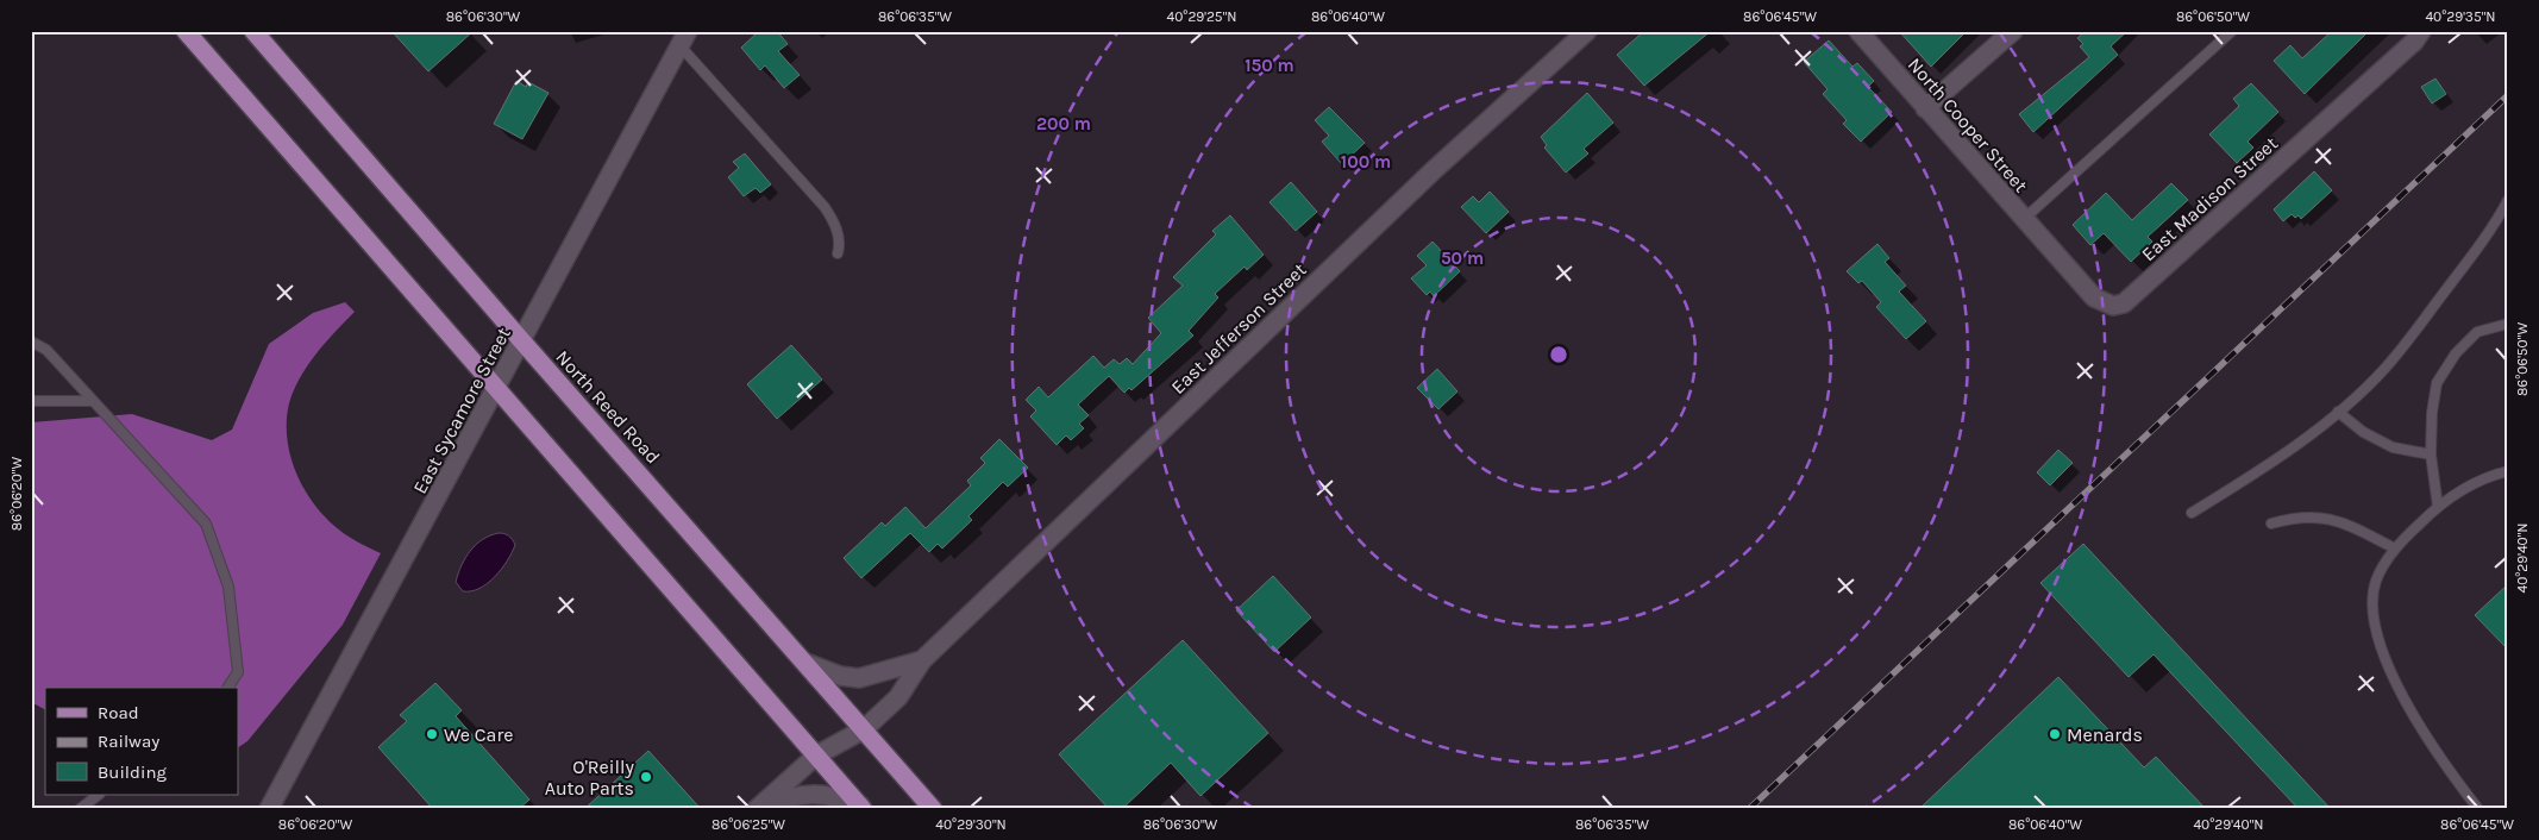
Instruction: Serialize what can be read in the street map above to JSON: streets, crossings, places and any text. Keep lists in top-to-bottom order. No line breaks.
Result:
{"streets":{"main road":["North Reed Road"],"street":["North Cooper Street","East Madison Street","East Jefferson Street","East Sycamore Street"]},"crossings":[["North Cooper Street","East Madison Street"],["East Jefferson Street","North Reed Road"],["North Reed Road","East Sycamore Street"]],"places":["We Care","Menards","O'Reilly Auto Parts"],"legend":["Road","Railway","Building"],"coordinates":["86°06'30\"W","86°06'35\"W","40°29'25\"N","86°06'40\"W","86°06'45\"W","86°06'50\"W","40°29'35\"N","86°06'20\"W","40°29'40\"N","86°06'25\"W","40°29'30\"N"],"rings":["150 m","200 m","100 m","50 m"]}
